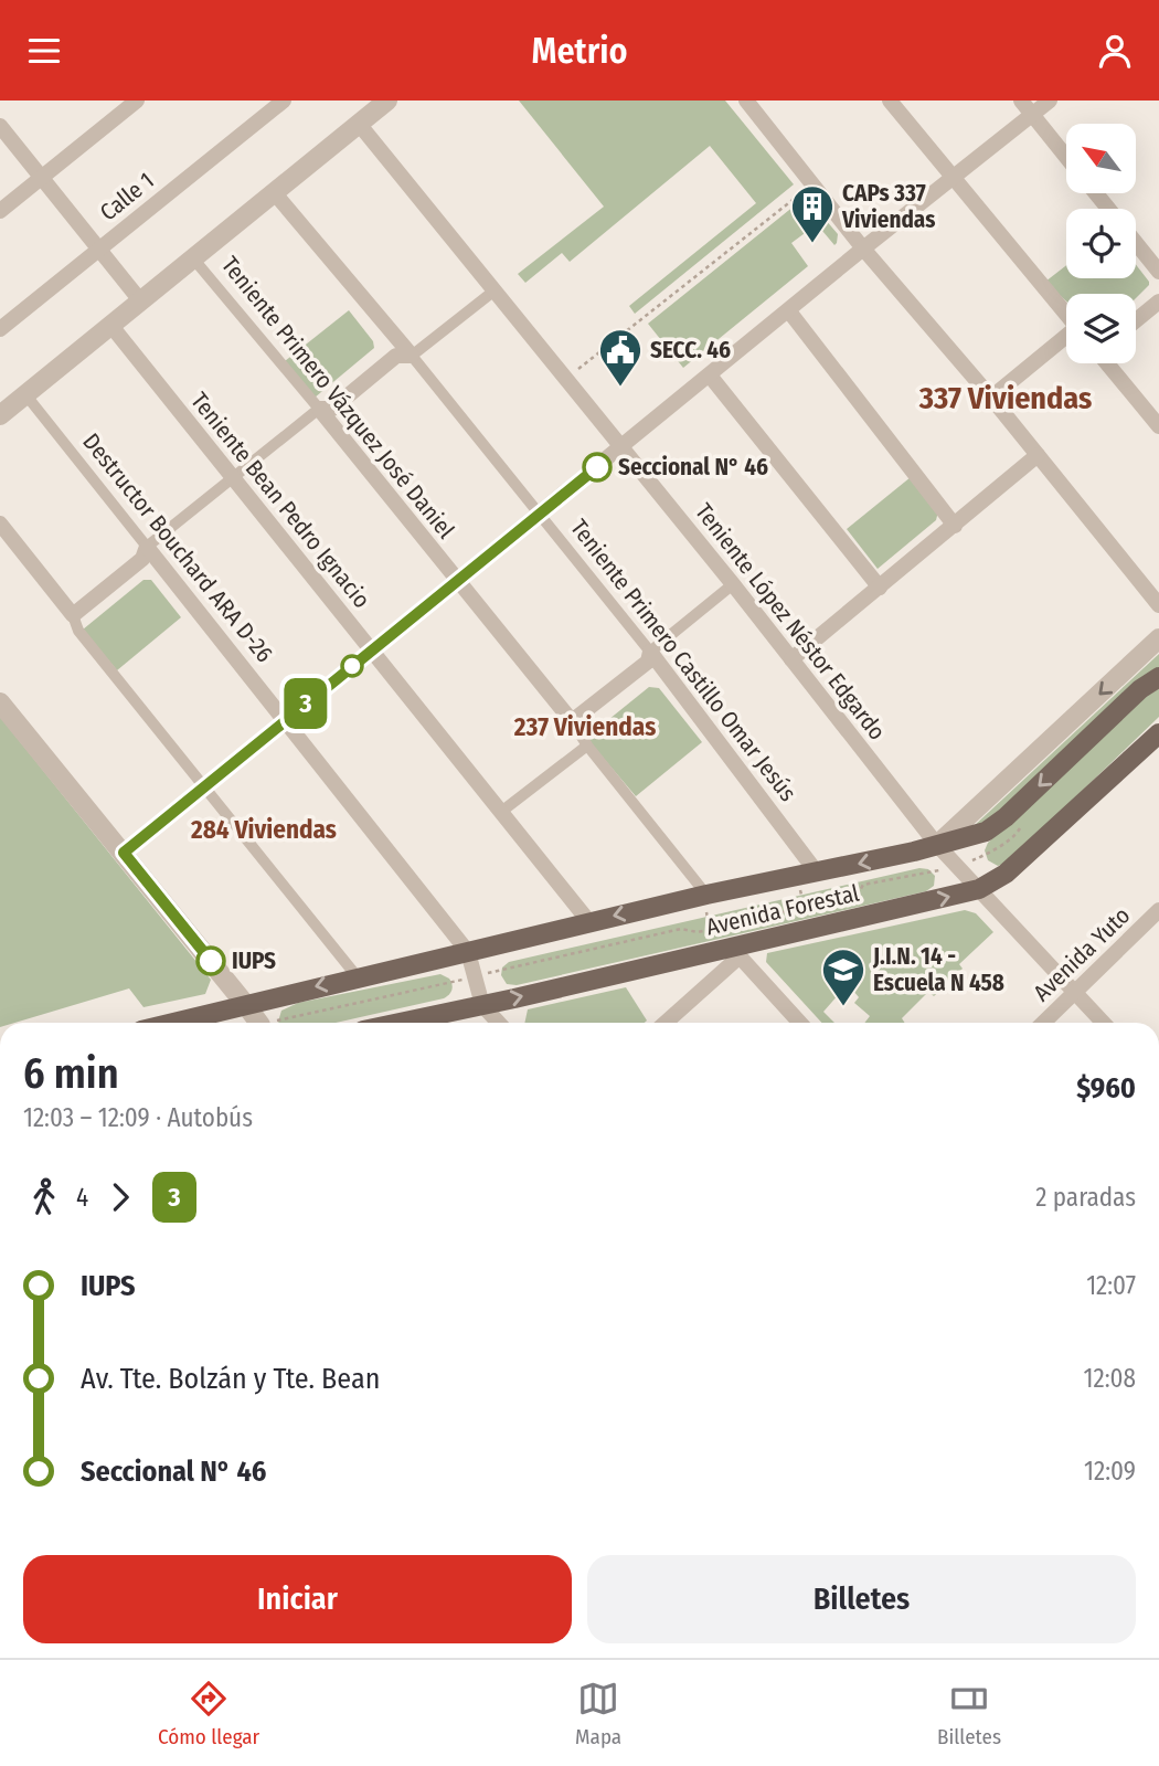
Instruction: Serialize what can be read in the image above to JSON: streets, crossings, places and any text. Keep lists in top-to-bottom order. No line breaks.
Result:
{"streets":{"main road":["Avenida Forestal"],"street":["Calle 1","Teniente Primero Vázquez José Daniel","Teniente Bean Pedro Ignacio","Destructor Bouchard ARA D-26","Teniente López Néstor Edgardo","Teniente Primero Castillo Omar Jesús","Avenida Yuto"]},"crossings":[["Teniente Primero Vázquez José Daniel","Avenida Forestal"],["Teniente Bean Pedro Ignacio","Avenida Forestal"],["Destructor Bouchard ARA D-26","Avenida Forestal"],["Teniente López Néstor Edgardo","Avenida Forestal"],["Teniente López Néstor Edgardo","Avenida Yuto"],["Teniente Primero Castillo Omar Jesús","Avenida Forestal"]],"districts":["337 Viviendas","237 Viviendas","284 Viviendas"],"places":{"building":["CAPs 337 Viviendas"],"public building":["SECC. 46"],"other":["Seccional N° 46","IUPS"],"school or university":["J.I.N. 14 - Escuela N 458"]},"lines":["bus line 3"],"north":"top left","page":{"header":"Metrio","on_map":"3","heading":["6 min","12:03 – 12:09 · Autobús","$960"],"legs":["4","3","2 paradas"],"list":[{"name":"IUPS","value":"12:07"},{"name":"Av. Tte. Bolzán y Tte. Bean","value":"12:08"},{"name":"Seccional N° 46","value":"12:09"}],"buttons":["Iniciar","Billetes"],"tabs":["Cómo llegar","Mapa","Billetes"]}}
